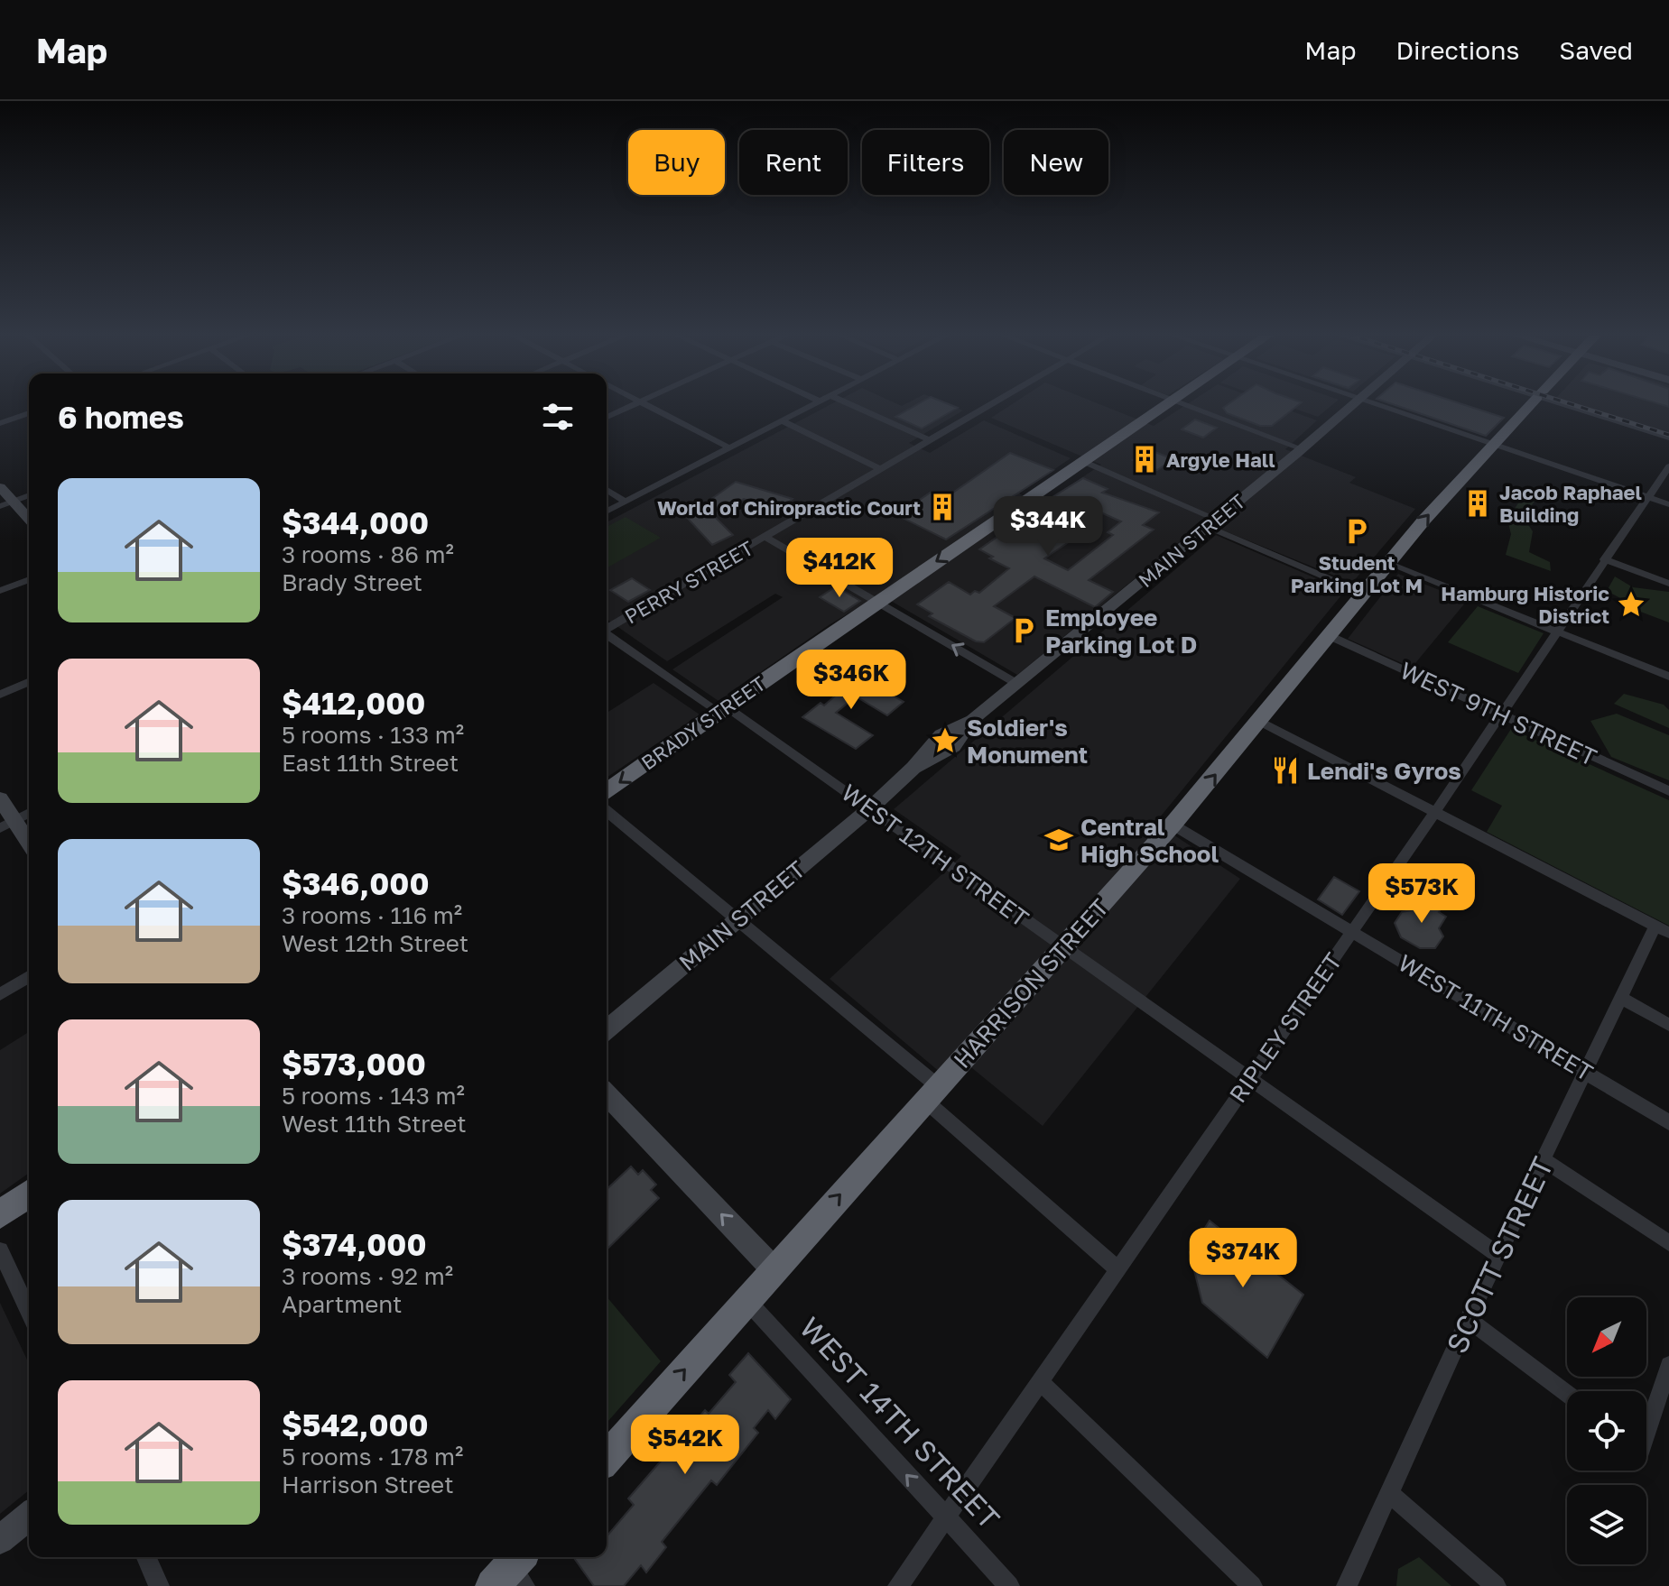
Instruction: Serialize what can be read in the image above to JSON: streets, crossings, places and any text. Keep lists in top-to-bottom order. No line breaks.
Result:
{"streets":{"highway":["BRADY STREET","HARRISON STREET"],"street":["MAIN STREET","PERRY STREET","WEST 9TH STREET","WEST 12TH STREET","WEST 11TH STREET","RIPLEY STREET","SCOTT STREET","WEST 14TH STREET"]},"crossings":[["MAIN STREET","WEST 12TH STREET"],["WEST 9TH STREET","HARRISON STREET"],["WEST 9TH STREET","RIPLEY STREET"],["BRADY STREET","WEST 12TH STREET"],["WEST 12TH STREET","HARRISON STREET"],["WEST 12TH STREET","RIPLEY STREET"],["WEST 12TH STREET","SCOTT STREET"],["HARRISON STREET","WEST 11TH STREET"],["HARRISON STREET","WEST 14TH STREET"],["WEST 11TH STREET","RIPLEY STREET"],["WEST 11TH STREET","SCOTT STREET"],["RIPLEY STREET","WEST 14TH STREET"]],"one_way":["BRADY STREET","HARRISON STREET","WEST 14TH STREET"],"places":{"building":["Argyle Hall","Jacob Raphael Building","World of Chiropractic Court"],"parking":["Student Parking Lot M","Employee Parking Lot D"],"place":["Hamburg Historic District","Soldier's Monument"],"restaurant":["Lendi's Gyros"],"school or university":["Central High School"]},"north":"bottom left","page":{"header":"Map","nav":["Map","Directions","Saved"],"chip":["Buy","Rent","Filters","New"],"heading":"6 homes","list":[{"name":"$344,000","note":"3 rooms · 86 m² · Brady Street"},{"name":"$412,000","note":"5 rooms · 133 m² · East 11th Street"},{"name":"$346,000","note":"3 rooms · 116 m² · West 12th Street"},{"name":"$573,000","note":"5 rooms · 143 m² · West 11th Street"},{"name":"$374,000","note":"3 rooms · 92 m² · Apartment"},{"name":"$542,000","note":"5 rooms · 178 m² · Harrison Street"}],"price":["$344K","$412K","$346K","$573K","$374K","$542K"]}}
